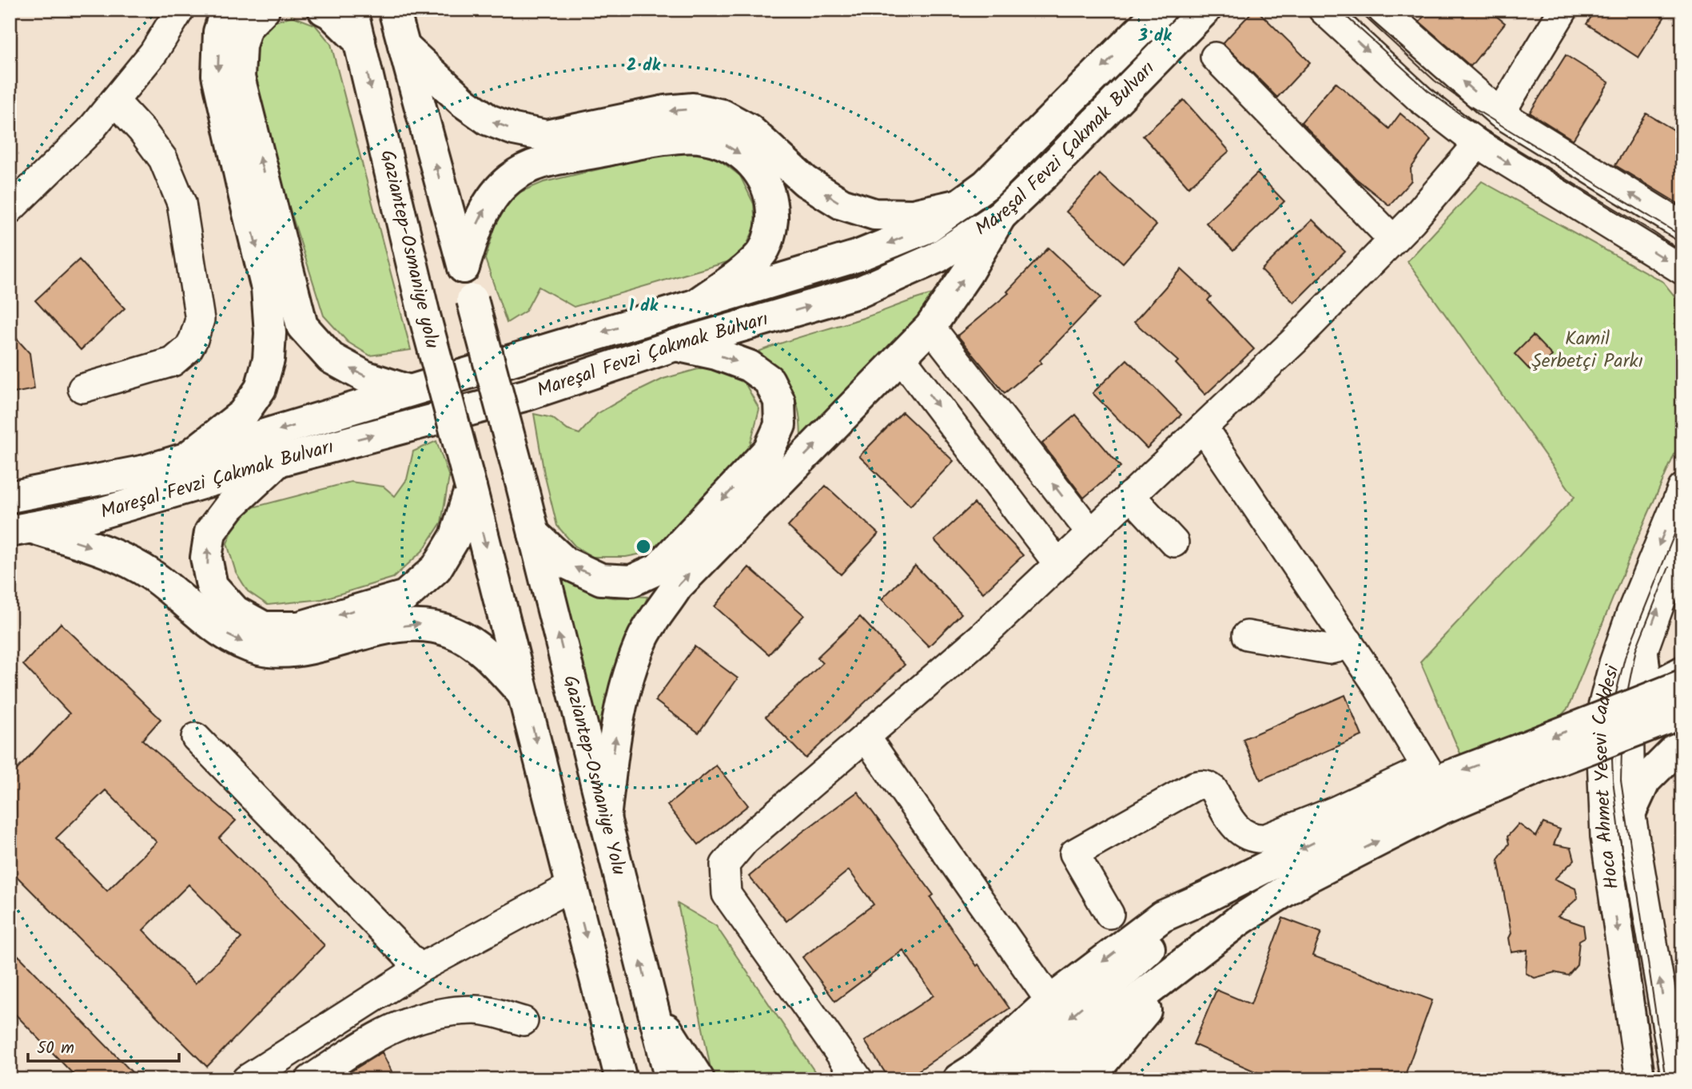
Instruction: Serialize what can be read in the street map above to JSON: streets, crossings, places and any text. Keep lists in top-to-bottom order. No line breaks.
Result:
{"streets":{"main road":["Mareşal Fevzi Çakmak Bulvarı","Gaziantep-Osmaniye yolu","Gaziantep-Osmaniye Yolu"],"street":["Hoca Ahmet Yesevi Caddesi"]},"parks":["Kamil Şerbetçi Parkı"],"scale_bar":"50 m","rings":["3 dk","2 dk","1 dk"]}
